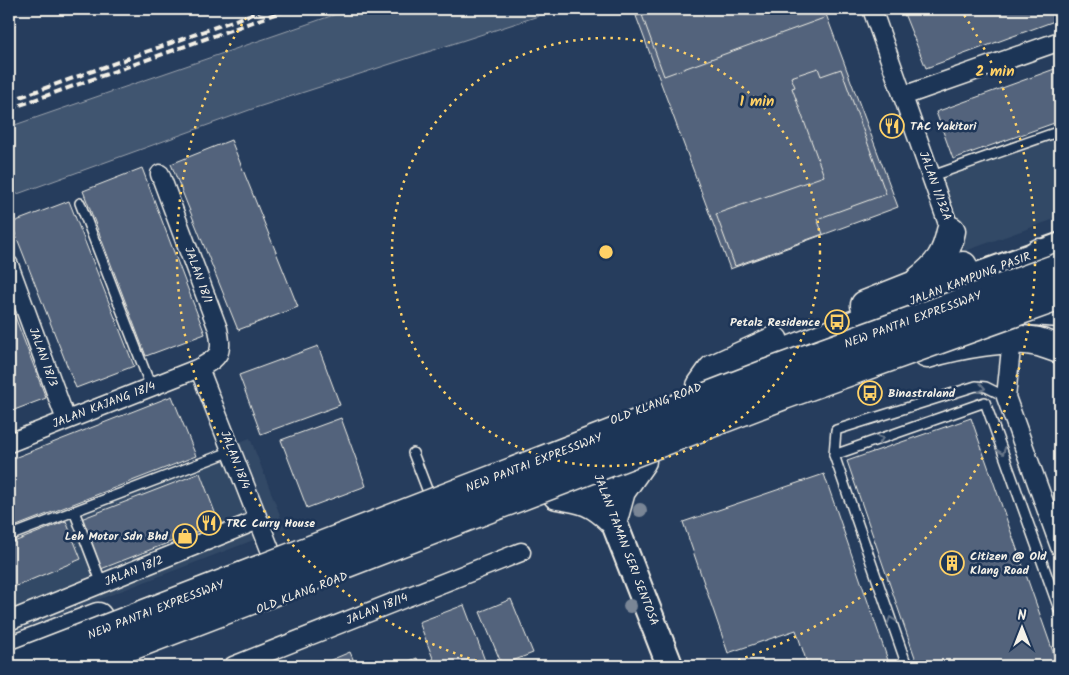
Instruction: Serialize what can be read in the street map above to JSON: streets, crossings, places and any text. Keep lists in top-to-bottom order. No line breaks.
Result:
{"streets":{"main road":["JALAN KAMPUNG PASIR","NEW PANTAI EXPRESSWAY","OLD KLANG ROAD","JALAN TAMAN SERI SENTOSA"],"street":["JALAN 1/132A","JALAN 18/1","JALAN 18/3","JALAN KAJANG 18/4","JALAN 18/4","JALAN 18/2","JALAN 18/14"]},"crossings":[["JALAN 1/132A","JALAN KAMPUNG PASIR"],["JALAN 18/1","JALAN KAJANG 18/4"],["JALAN 18/1","JALAN 18/4"],["JALAN KAMPUNG PASIR","NEW PANTAI EXPRESSWAY"],["JALAN KAMPUNG PASIR","OLD KLANG ROAD"],["JALAN 18/3","JALAN KAJANG 18/4"],["OLD KLANG ROAD","JALAN 18/4"],["OLD KLANG ROAD","JALAN TAMAN SERI SENTOSA"],["JALAN KAJANG 18/4","JALAN 18/4"],["JALAN 18/4","JALAN 18/2"]],"places":{"restaurant":["TAC Yakitori","TRC Curry House"],"bus stop":["Petalz Residence","Binastraland"],"shop":["Leh Motor Sdn Bhd"],"building":["Citizen @ Old Klang Road"]},"north":"top","rings":["2 min","1 min"]}
